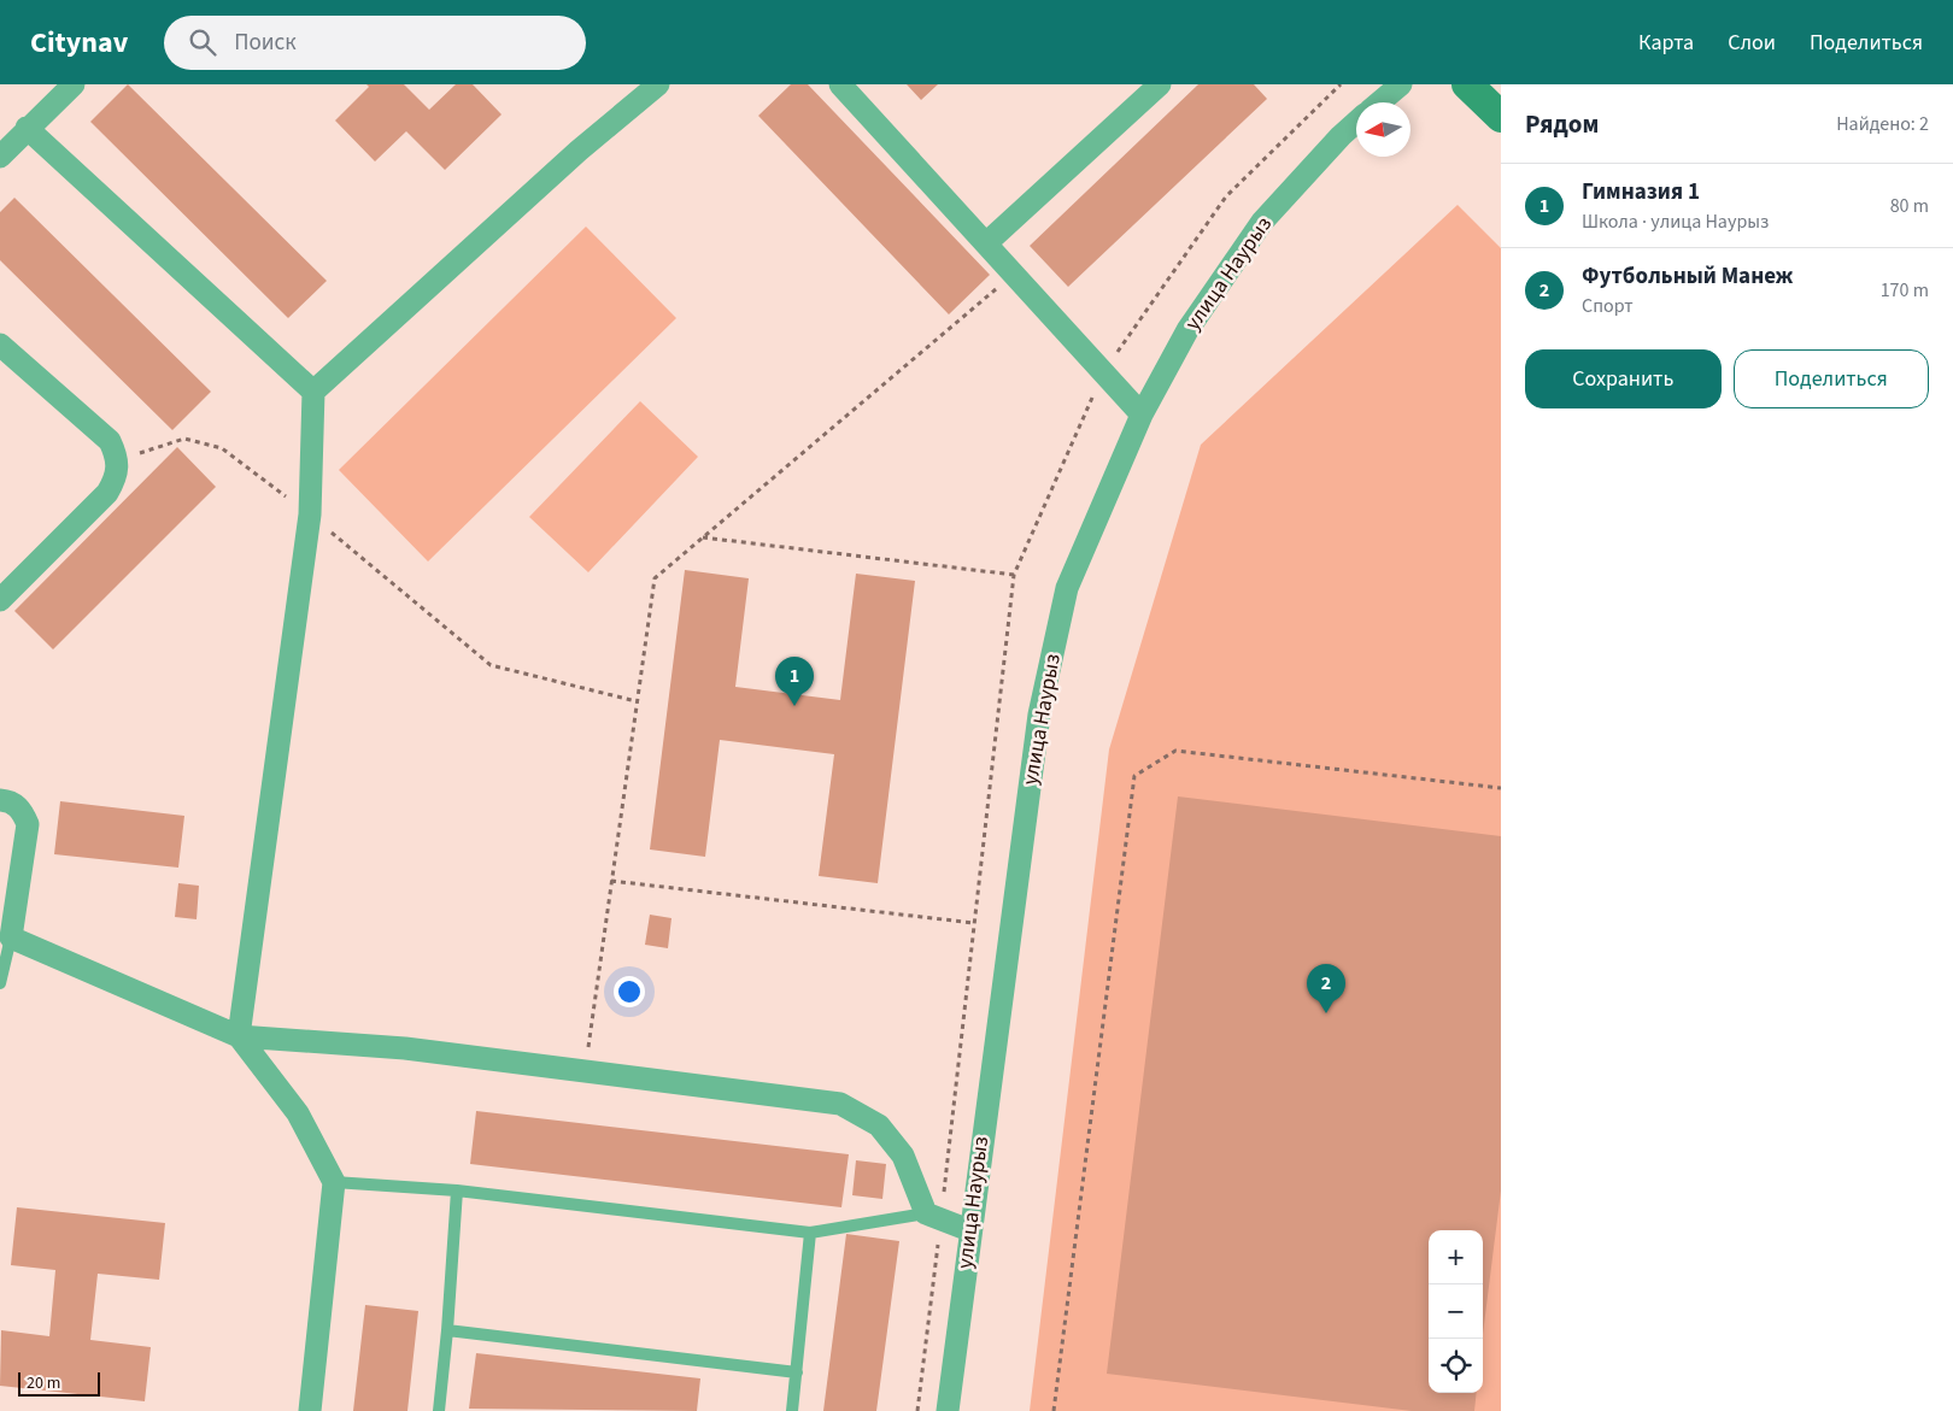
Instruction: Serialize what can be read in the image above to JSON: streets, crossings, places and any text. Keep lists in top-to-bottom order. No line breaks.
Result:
{"streets":{"street":["улица Наурыз"]},"scale_bar":"20 m","north":"left","page":{"header":"Citynav","search":"Поиск","nav":["Карта","Слои","Поделиться"],"heading":["Рядом","Найдено: 2"],"list":[{"mark":"1","name":"Гимназия 1","note":"Школа · улица Наурыз","value":"80 m"},{"mark":"2","name":"Футбольный Манеж","note":"Спорт","value":"170 m"}],"buttons":["Сохранить","Поделиться"],"pins":["1","2"],"map_buttons":["+","−"],"scale":"20 m"}}
